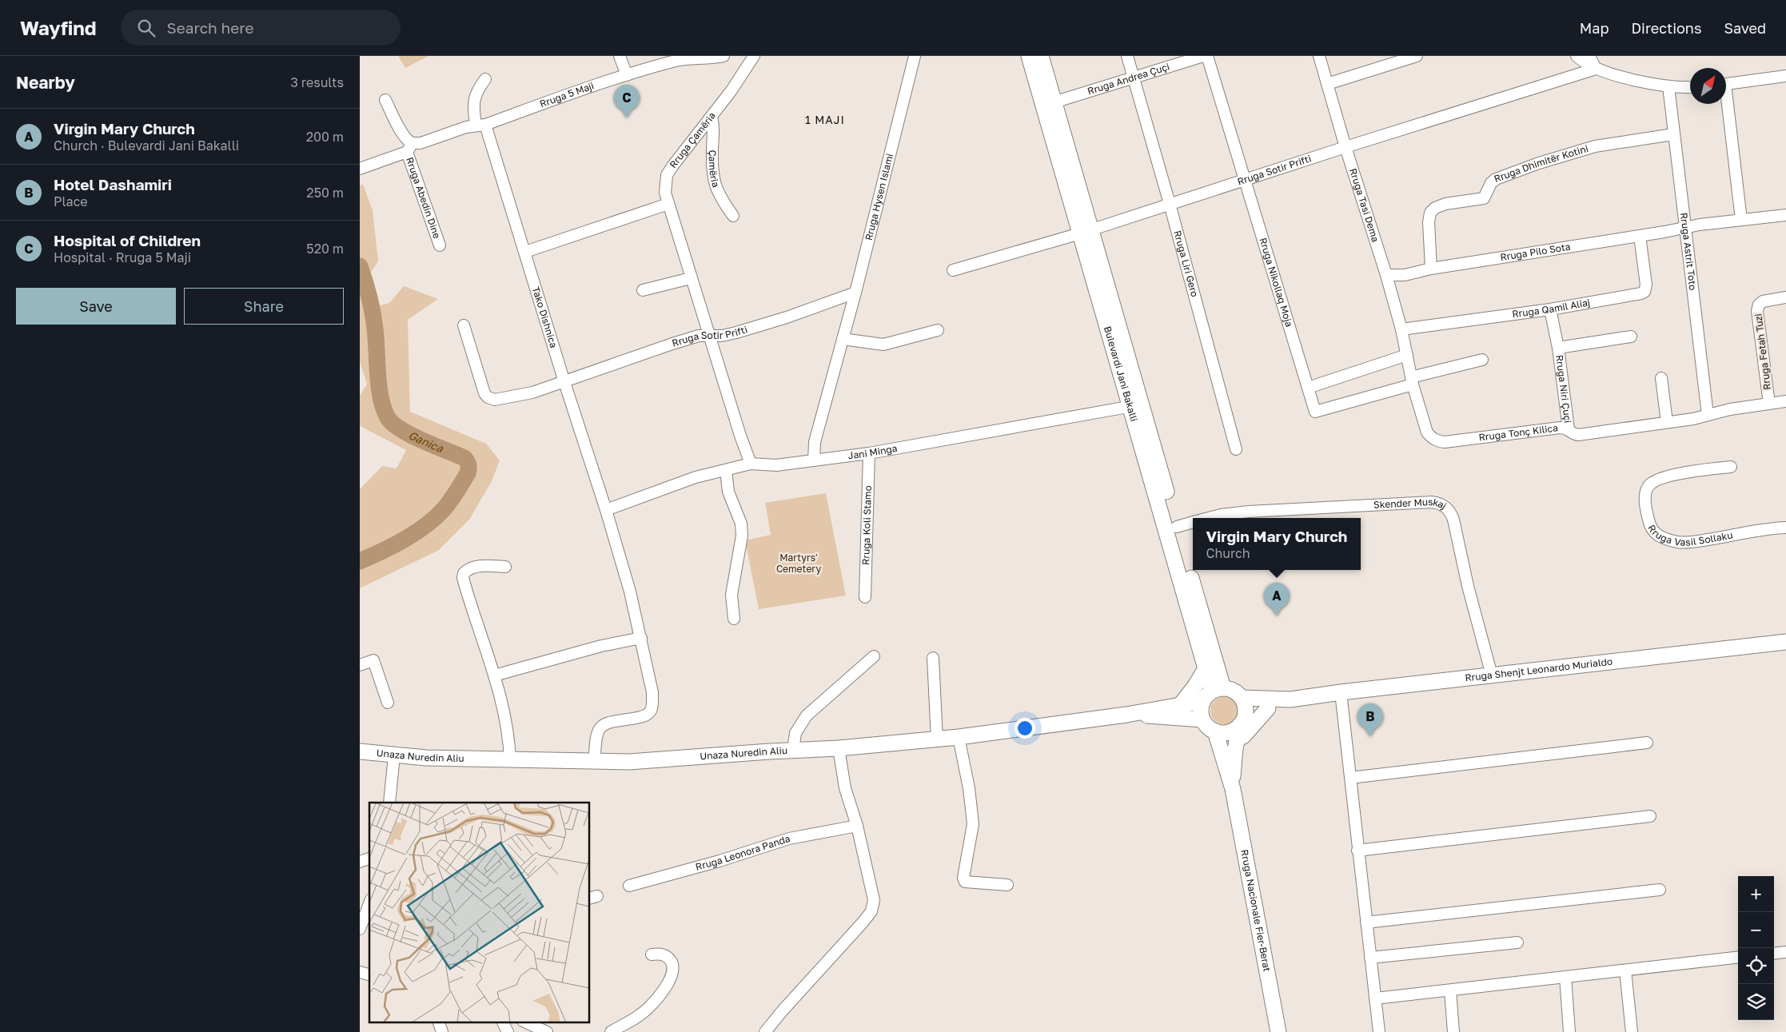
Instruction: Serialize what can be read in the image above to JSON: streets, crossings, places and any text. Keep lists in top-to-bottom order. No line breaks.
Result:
{"streets":{"main road":["Bulevardi Jani Bakalli","Rruga Shenjt Leonardo Murialdo","Unaza Nuredin Aliu","Rruga Nacionale Fier-Berat"],"street":["Rruga Andrea Çuçi","Rruga 5 Maji","Rruga Çamëria","Rruga Dhimitër Kotini","Çamëria","Rruga Sotir Prifti","Rruga Hysen Islami","Rruga Abedin Dine","Rruga Tasi Dema","Rruga Astrit Toto","Rruga Pilo Sota","Rruga Liri Gero","Rruga Nikollaq Moja","Rruga Qamil Aliaj","Tako Dishnica","Rruga Fetah Tuzi","Rruga Niri Çuçi","Rruga Tonç Kilica","Jani Minga","Skender Muskaj","Rruga Koli Stamo","Rruga Vasil Sollaku","Rruga Leonora Panda"]},"crossings":[["Rruga Andrea Çuçi","Rruga Liri Gero"],["Rruga Andrea Çuçi","Bulevardi Jani Bakalli"],["Rruga 5 Maji","Rruga Abedin Dine"],["Rruga 5 Maji","Tako Dishnica"],["Rruga Çamëria","Çamëria"],["Rruga Çamëria","Rruga Sotir Prifti"],["Rruga Çamëria","Jani Minga"],["Rruga Dhimitër Kotini","Rruga Astrit Toto"],["Rruga Dhimitër Kotini","Rruga Pilo Sota"],["Rruga Sotir Prifti","Rruga Hysen Islami"],["Rruga Sotir Prifti","Rruga Tasi Dema"],["Rruga Sotir Prifti","Rruga Liri Gero"],["Rruga Sotir Prifti","Rruga Nikollaq Moja"],["Rruga Sotir Prifti","Tako Dishnica"],["Rruga Sotir Prifti","Bulevardi Jani Bakalli"],["Rruga Hysen Islami","Jani Minga"],["Rruga Tasi Dema","Rruga Pilo Sota"],["Rruga Tasi Dema","Rruga Nikollaq Moja"],["Rruga Tasi Dema","Rruga Qamil Aliaj"],["Rruga Tasi Dema","Rruga Tonç Kilica"],["Rruga Astrit Toto","Rruga Pilo Sota"],["Rruga Astrit Toto","Rruga Tonç Kilica"],["Rruga Pilo Sota","Rruga Qamil Aliaj"],["Rruga Nikollaq Moja","Rruga Tonç Kilica"],["Rruga Qamil Aliaj","Rruga Niri Çuçi"],["Tako Dishnica","Jani Minga"],["Tako Dishnica","Unaza Nuredin Aliu"],["Rruga Fetah Tuzi","Rruga Tonç Kilica"],["Bulevardi Jani Bakalli","Jani Minga"],["Bulevardi Jani Bakalli","Rruga Shenjt Leonardo Murialdo"],["Bulevardi Jani Bakalli","Unaza Nuredin Aliu"],["Bulevardi Jani Bakalli","Rruga Nacionale Fier-Berat"],["Rruga Niri Çuçi","Rruga Tonç Kilica"],["Jani Minga","Rruga Koli Stamo"],["Skender Muskaj","Rruga Shenjt Leonardo Murialdo"],["Rruga Shenjt Leonardo Murialdo","Unaza Nuredin Aliu"],["Rruga Shenjt Leonardo Murialdo","Rruga Nacionale Fier-Berat"],["Unaza Nuredin Aliu","Rruga Nacionale Fier-Berat"]],"districts":["1 MAJI"],"water":["Ganica"],"parks":["Martyrs' Cemetery"],"north":"top right","page":{"header":"Wayfind","search":"Search here","nav":["Map","Directions","Saved"],"heading":["Nearby","3 results"],"pins":["C","A","B"],"list":[{"mark":"A","name":"Virgin Mary Church","note":"Church · Bulevardi Jani Bakalli","value":"200 m"},{"mark":"B","name":"Hotel Dashamiri","note":"Place","value":"250 m"},{"mark":"C","name":"Hospital of Children","note":"Hospital · Rruga 5 Maji","value":"520 m"}],"buttons":["Save","Share"],"popup":["Virgin Mary Church","Church"],"map_buttons":["+","−"]}}
